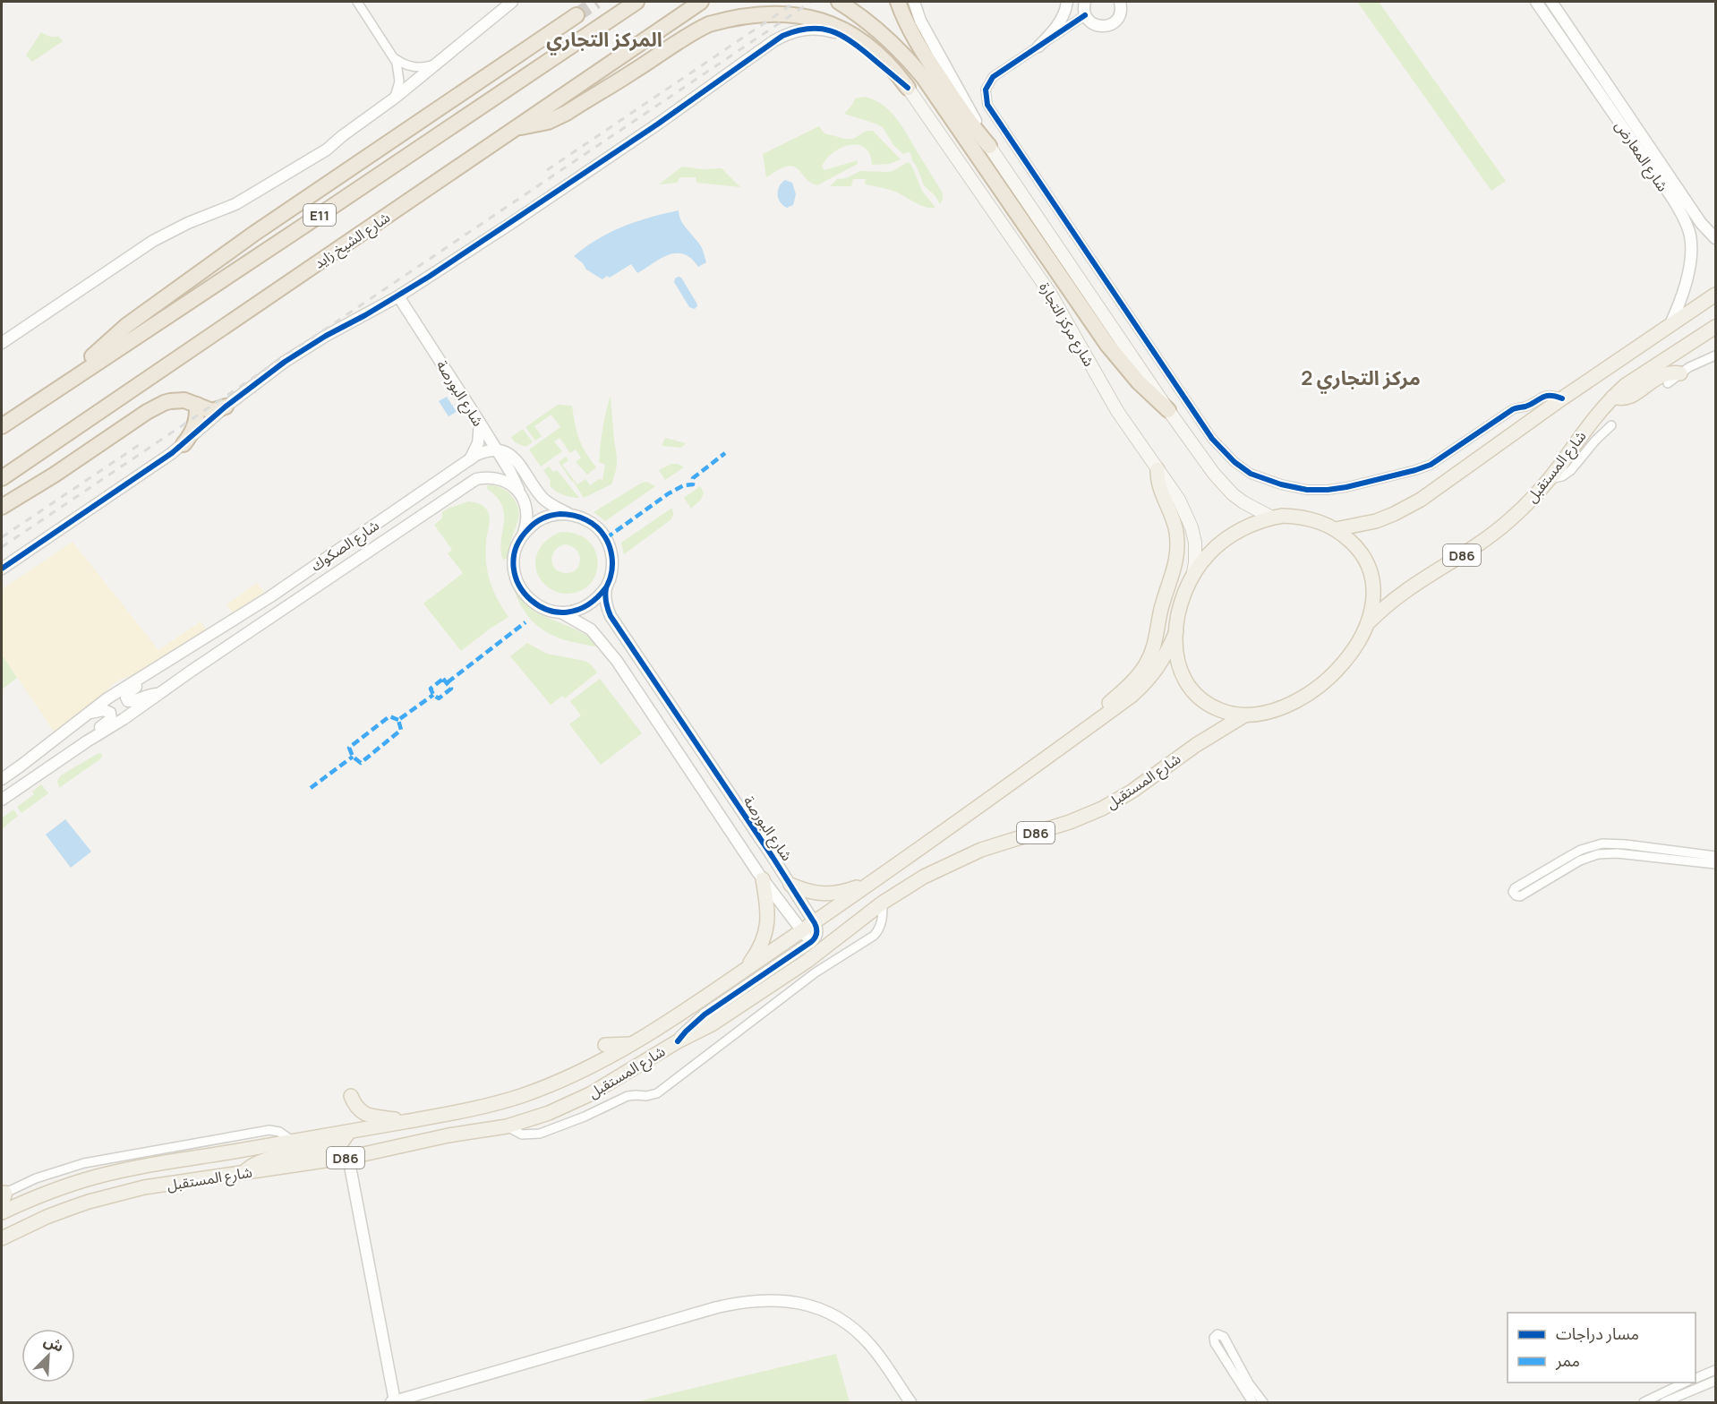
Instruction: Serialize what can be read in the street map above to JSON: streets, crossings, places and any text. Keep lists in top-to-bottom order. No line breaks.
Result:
{"streets":{"highway":["E11","شارع الشيخ زايد"],"main road":["شارع مركز التجارة","شارع المستقبل","D86"],"street":["شارع المعارض","شارع البورصة","شارع الصكوك"]},"crossings":[["شارع البورصة","شارع المستقبل"],["شارع البورصة","شارع الصكوك"]],"districts":["المركز التجاري","مركز التجاري 2"],"legend":["مسار دراجات","ممر"],"north":"top right"}
